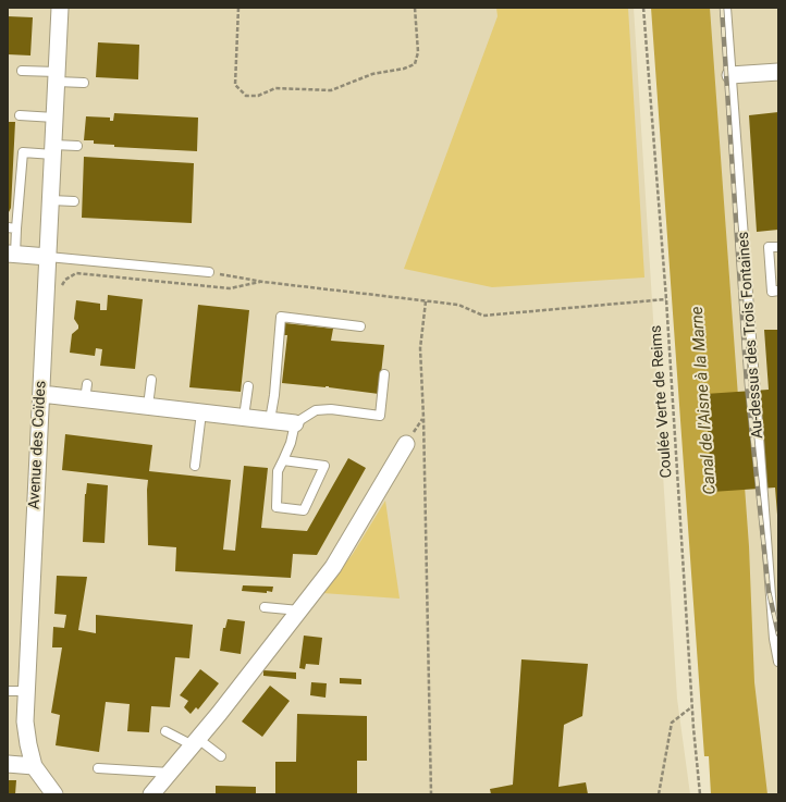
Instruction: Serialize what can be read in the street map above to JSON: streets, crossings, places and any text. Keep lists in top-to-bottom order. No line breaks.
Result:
{"streets":{"street":["Avenue des Coïdes"],"lane":["Au-dessus des Trois Fontaines"],"path":["Coulée Verte de Reims"]},"water":["Canal de l'Aisne à la Marne"]}
